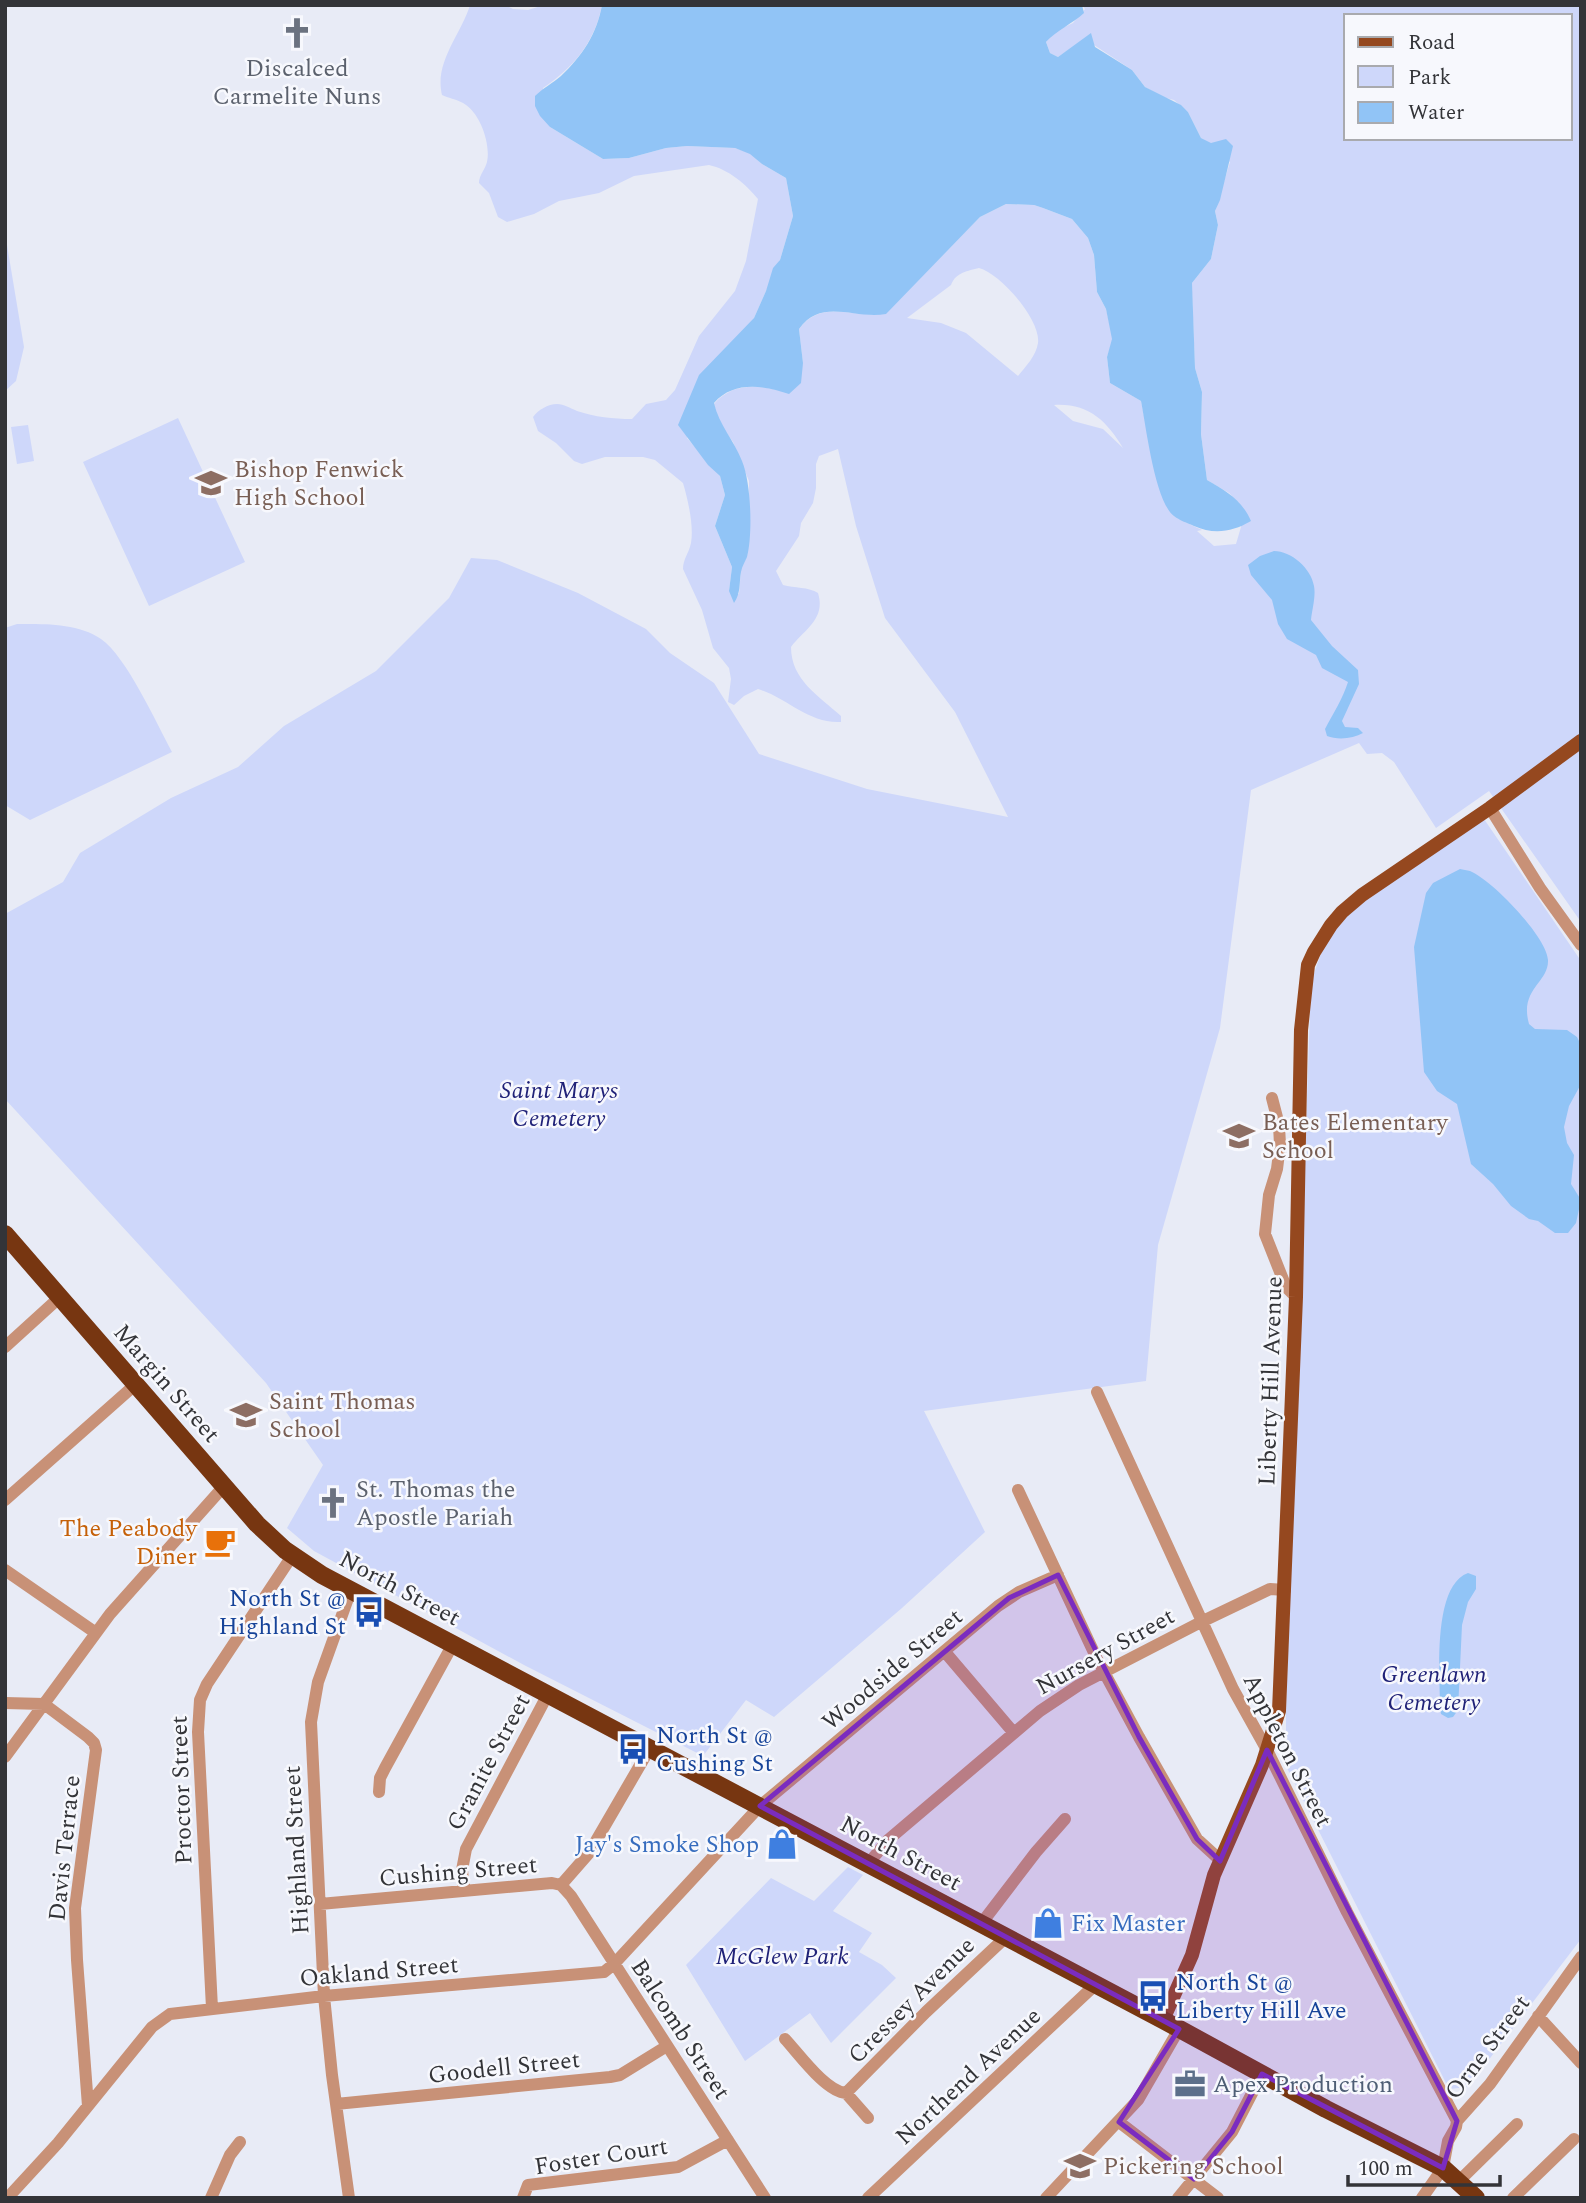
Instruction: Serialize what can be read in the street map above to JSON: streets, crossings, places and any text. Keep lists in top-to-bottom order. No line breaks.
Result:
{"streets":{"highway":["Margin Street","North Street"],"main road":["Liberty Hill Avenue"],"street":["Nursery Street","Woodside Street","Appleton Street","Granite Street","Proctor Street","Davis Terrace","Highland Street","Cushing Street","Oakland Street","Cressey Avenue","Balcomb Street","Orne Street","Goodell Street","Northend Avenue","Foster Court"]},"crossings":[["Liberty Hill Avenue","North Street"],["Liberty Hill Avenue","Nursery Street"],["Liberty Hill Avenue","Appleton Street"],["Margin Street","North Street"],["Margin Street","Proctor Street"],["North Street","Nursery Street"],["North Street","Woodside Street"],["North Street","Granite Street"],["North Street","Proctor Street"],["North Street","Highland Street"],["North Street","Cushing Street"],["North Street","Oakland Street"],["North Street","Cressey Avenue"],["North Street","Orne Street"],["North Street","Northend Avenue"],["Nursery Street","Appleton Street"],["Woodside Street","Oakland Street"],["Appleton Street","Orne Street"],["Granite Street","Cushing Street"],["Proctor Street","Oakland Street"],["Davis Terrace","Oakland Street"],["Highland Street","Cushing Street"],["Highland Street","Oakland Street"],["Highland Street","Goodell Street"],["Cushing Street","Balcomb Street"],["Oakland Street","Balcomb Street"],["Balcomb Street","Goodell Street"],["Balcomb Street","Foster Court"]],"parks":["Saint Marys Cemetery","Greenlawn Cemetery","McGlew Park"],"places":{"church":["Discalced Carmelite Nuns","St. Thomas the Apostle Pariah"],"school or university":["Bishop Fenwick High School","Bates Elementary School","Saint Thomas School","Pickering School"],"cafe":["The Peabody Diner"],"bus stop":["North St @ Highland St","North St @ Cushing St","North St @ Liberty Hill Ave"],"shop":["Jay's Smoke Shop","Fix Master"],"office":["Apex Production"]},"legend":["Road","Park","Water"],"scale_bar":"100 m"}
